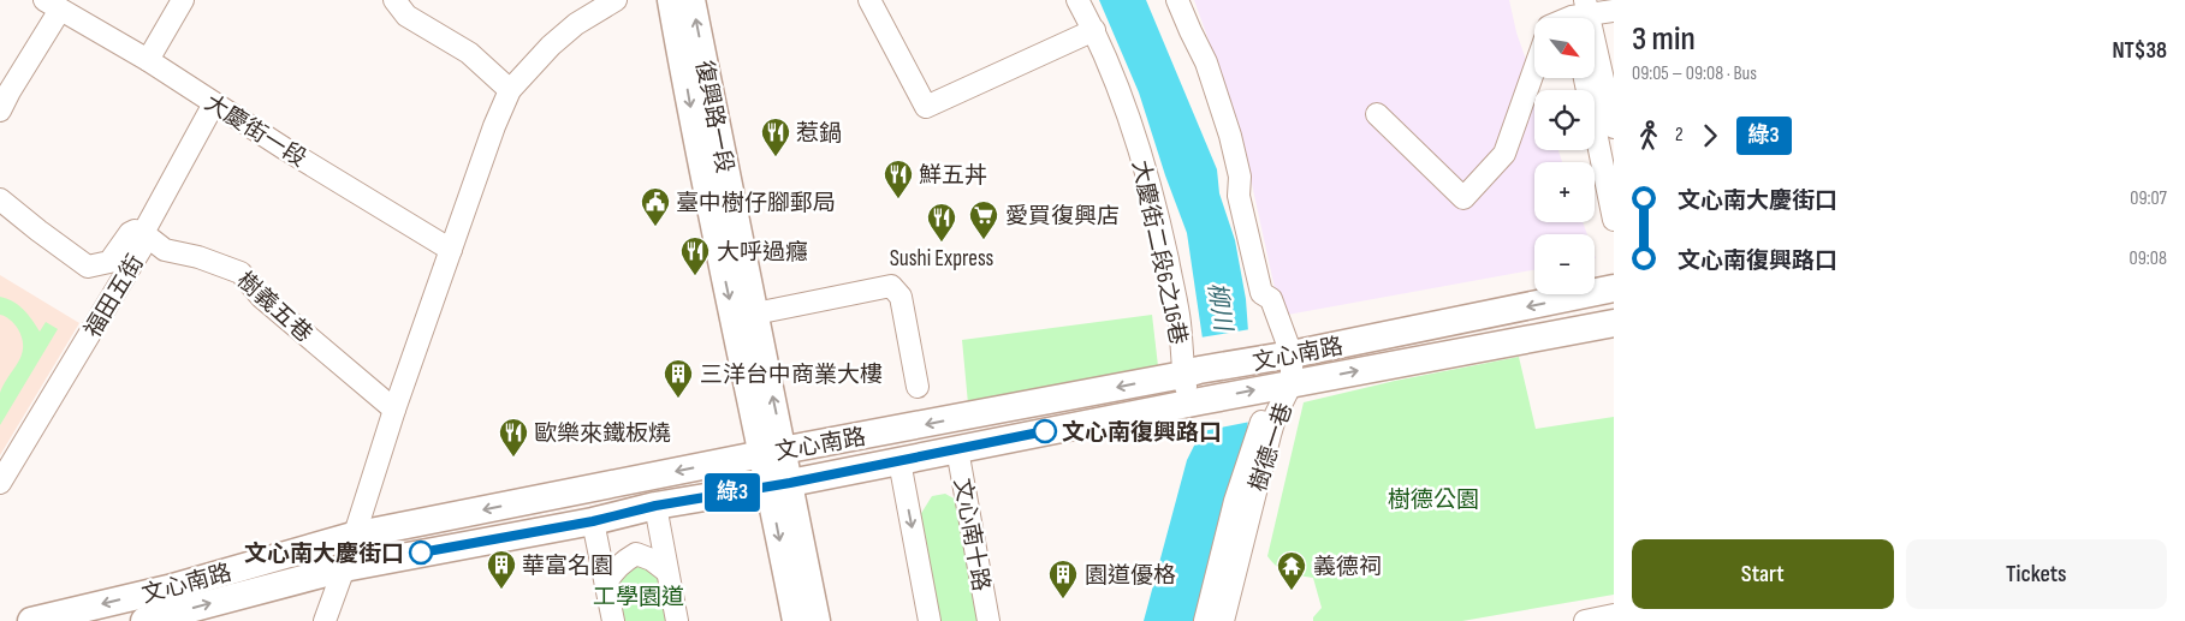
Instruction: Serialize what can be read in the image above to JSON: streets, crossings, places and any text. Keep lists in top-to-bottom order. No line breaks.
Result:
{"streets":{"main road":["復興路一段","文心南路"],"street":["大慶街一段","大慶街二段6之16巷","福田五街","樹義五巷","樹德一巷","文心南十路"]},"crossings":[["復興路一段","文心南路"],["大慶街一段","福田五街"],["大慶街二段6之16巷","文心南路"],["福田五街","樹義五巷"],["文心南路","樹德一巷"],["文心南路","文心南十路"]],"water":["柳川"],"parks":["樹德公園","工學園道"],"places":{"restaurant":["惹鍋","鮮五丼","Sushi Express","大呼過癮","歐樂來鐵板燒"],"public building":["臺中樹仔腳郵局"],"supermarket":["愛買復興店"],"building":["三洋台中商業大樓","華富名園","園道優格"],"other":["文心南復興路口","文心南大慶街口"],"temple":["義德祠"]},"lines":["bus line 綠3"],"north":"bottom right","page":{"on_map":"綠3","heading":["3 min","09:05 – 09:08 · Bus","NT$38"],"map_buttons":["+","−"],"legs":["2","綠3"],"list":[{"name":"文心南大慶街口","value":"09:07"},{"name":"文心南復興路口","value":"09:08"}],"buttons":["Start","Tickets"]}}
